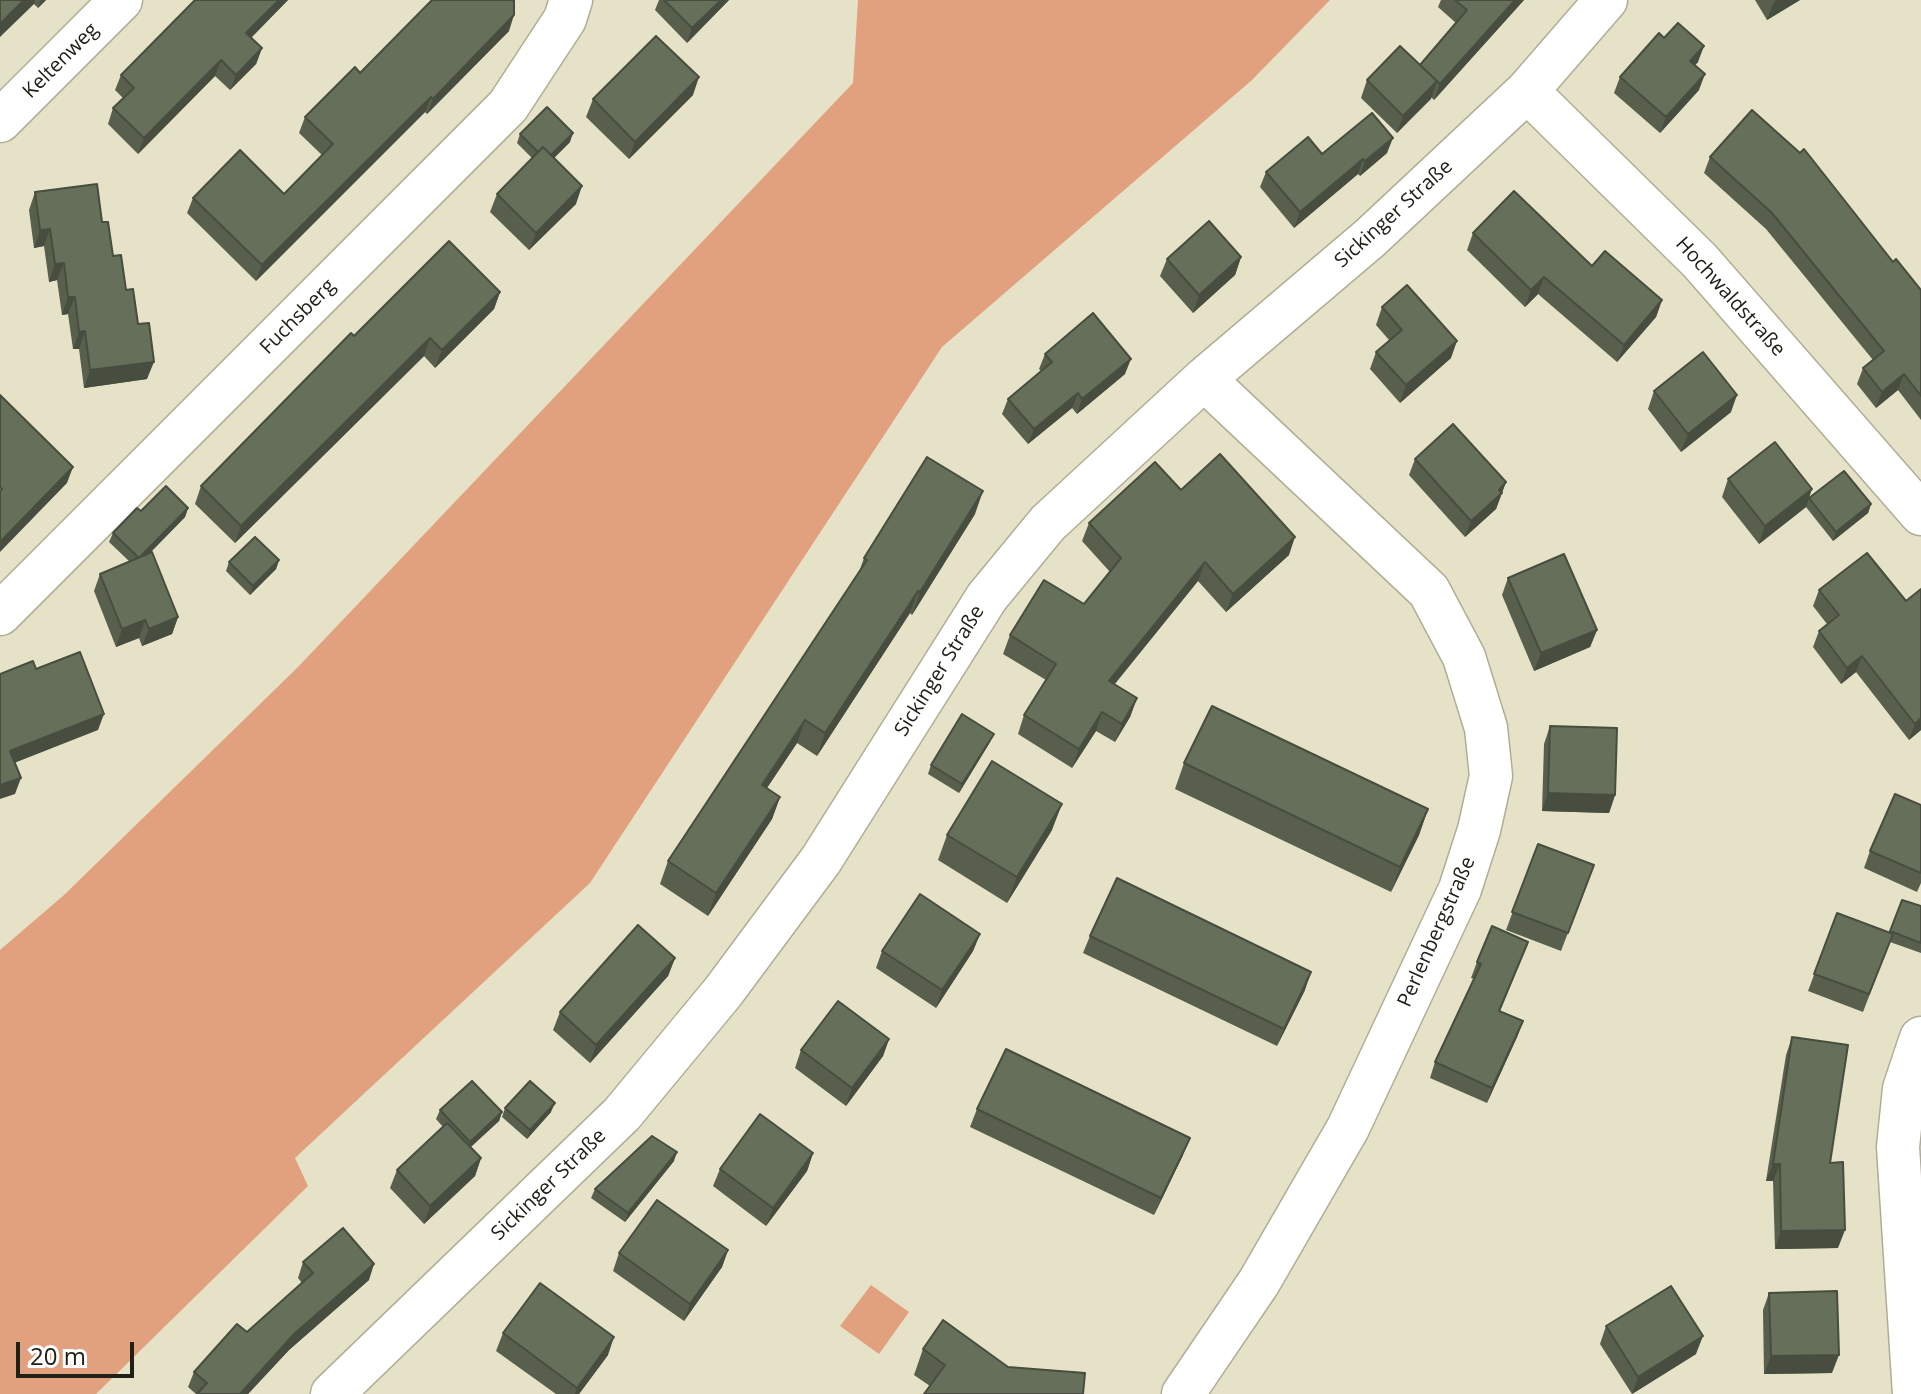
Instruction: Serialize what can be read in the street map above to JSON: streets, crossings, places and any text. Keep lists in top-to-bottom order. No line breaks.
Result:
{"streets":{"street":["Keltenweg","Sickinger Straße","Hochwaldstraße","Fuchsberg","Perlenbergstraße"]},"crossings":[["Sickinger Straße","Hochwaldstraße"],["Sickinger Straße","Perlenbergstraße"]],"scale_bar":"20 m"}
